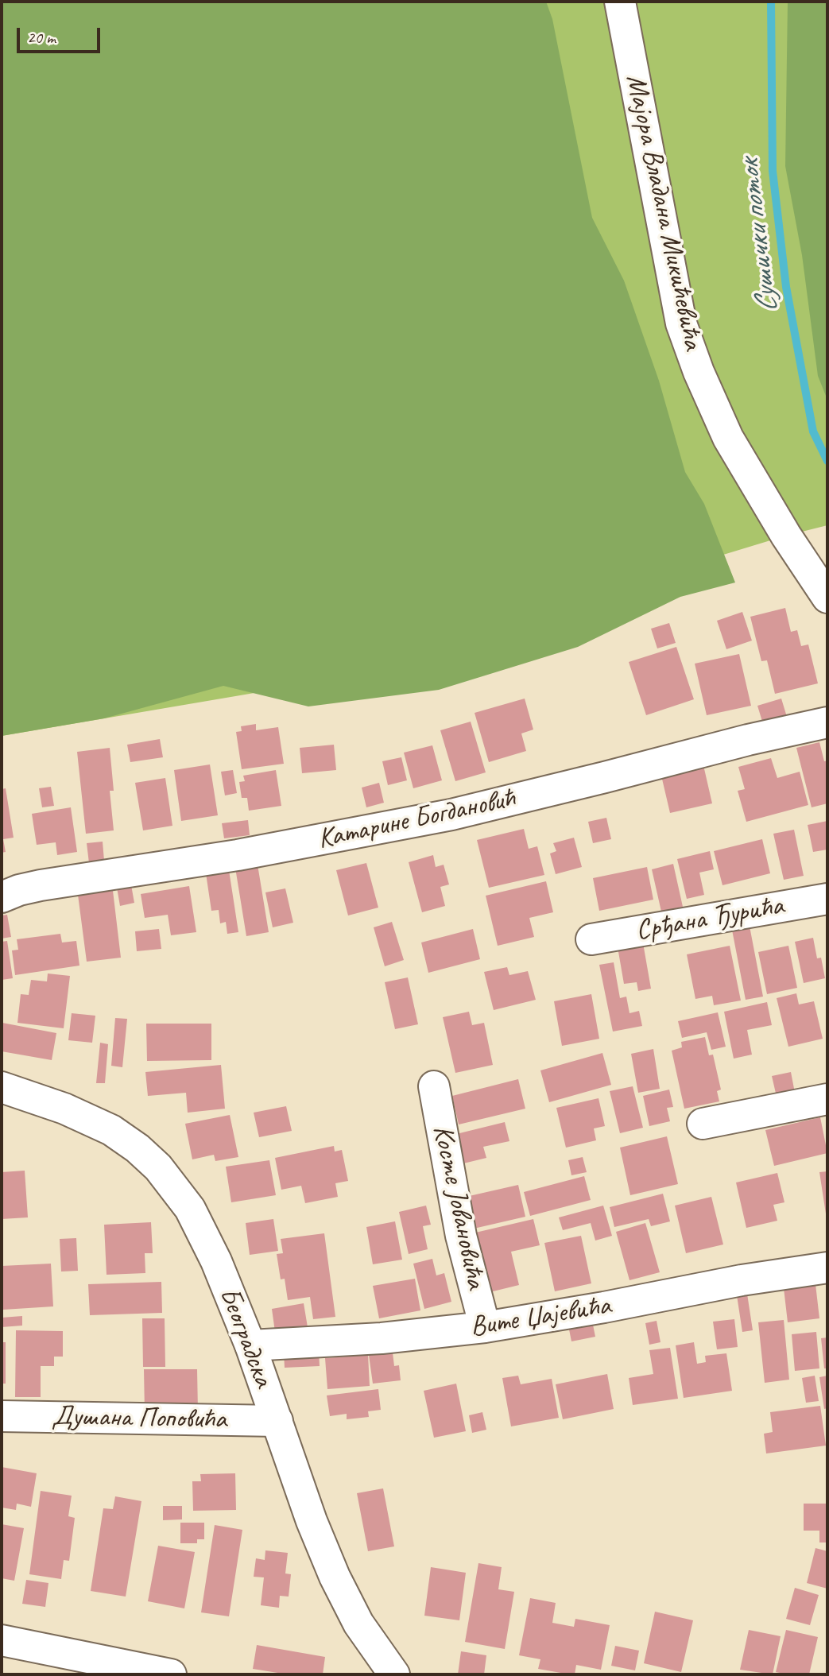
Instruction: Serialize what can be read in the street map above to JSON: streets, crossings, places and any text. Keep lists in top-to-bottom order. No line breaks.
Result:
{"streets":{"street":["Мајора Владана Микићевића","Катарине Богдановић","Срђана Ђурића","Косте Јовановића","Вите Џајевића","Београдска","Душана Поповића"]},"crossings":[["Косте Јовановића","Вите Џајевића"],["Вите Џајевића","Београдска"],["Београдска","Душана Поповића"]],"water":["Сушички поток"],"scale_bar":"20 m"}
